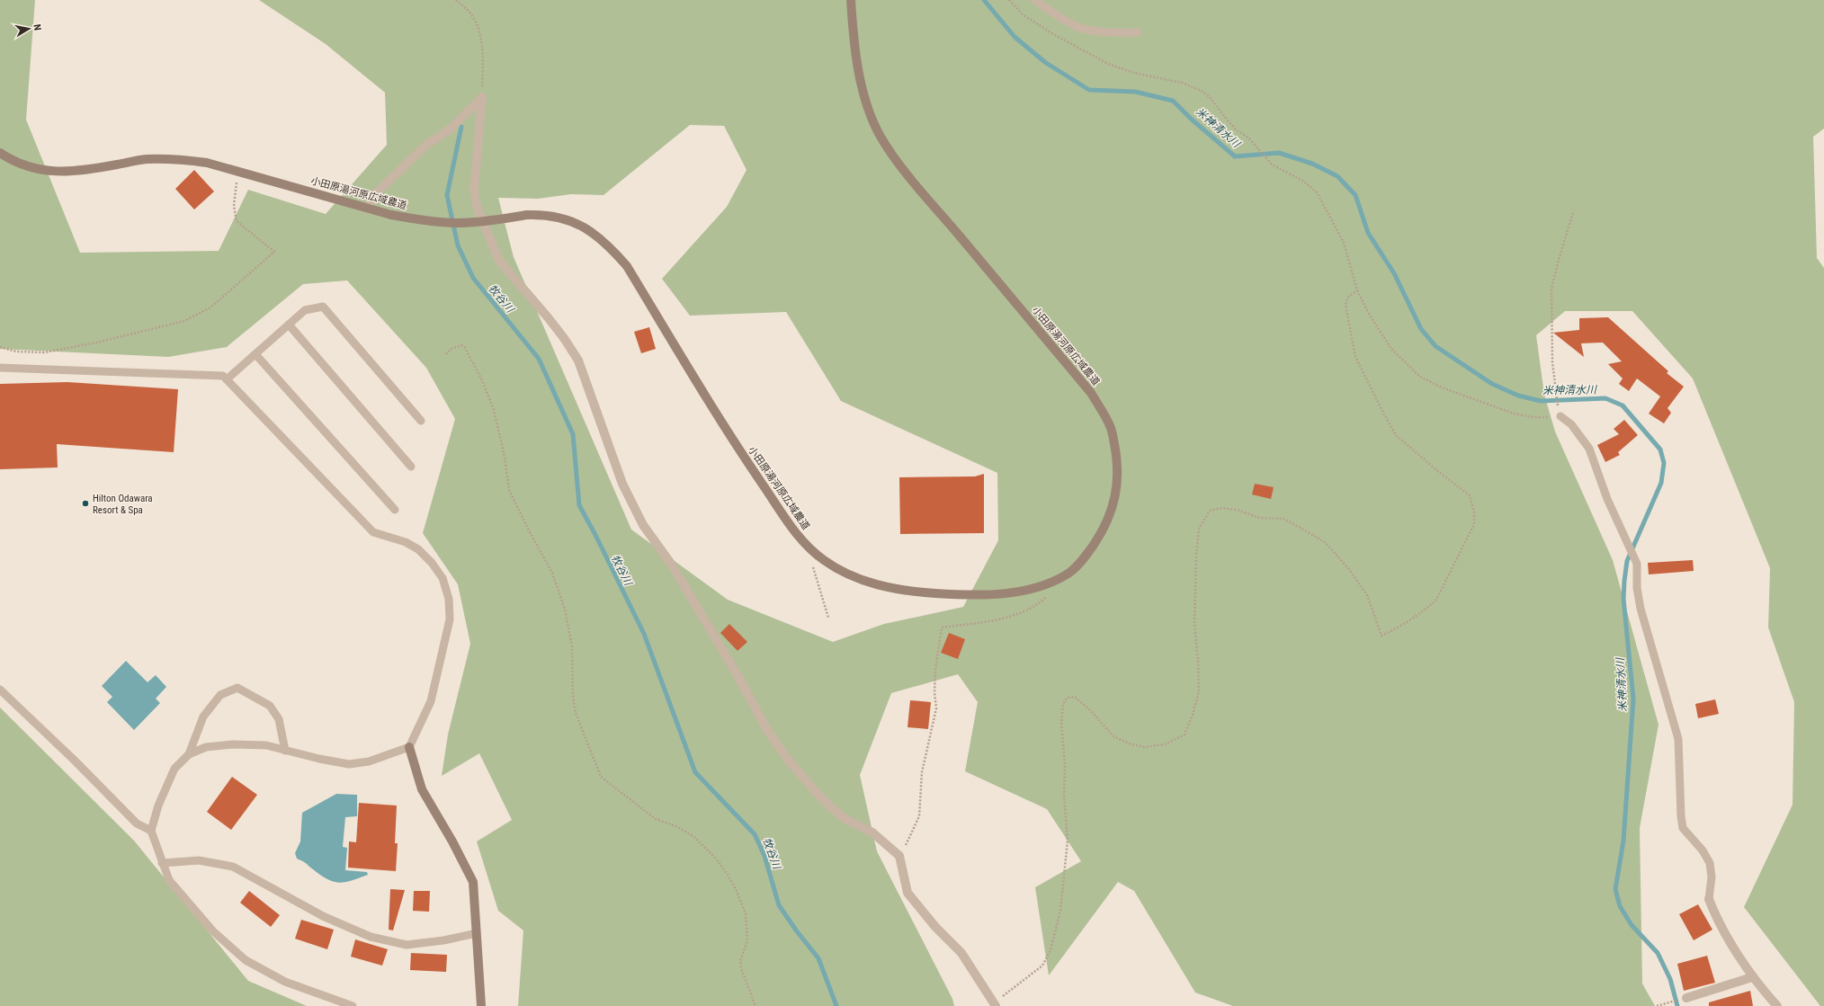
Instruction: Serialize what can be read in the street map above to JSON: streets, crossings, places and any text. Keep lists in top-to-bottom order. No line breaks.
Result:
{"streets":{"street":["小田原湯河原広域農道"]},"water":["米神清水川","牧谷川"],"places":["Hilton Odawara Resort & Spa"],"north":"right"}
